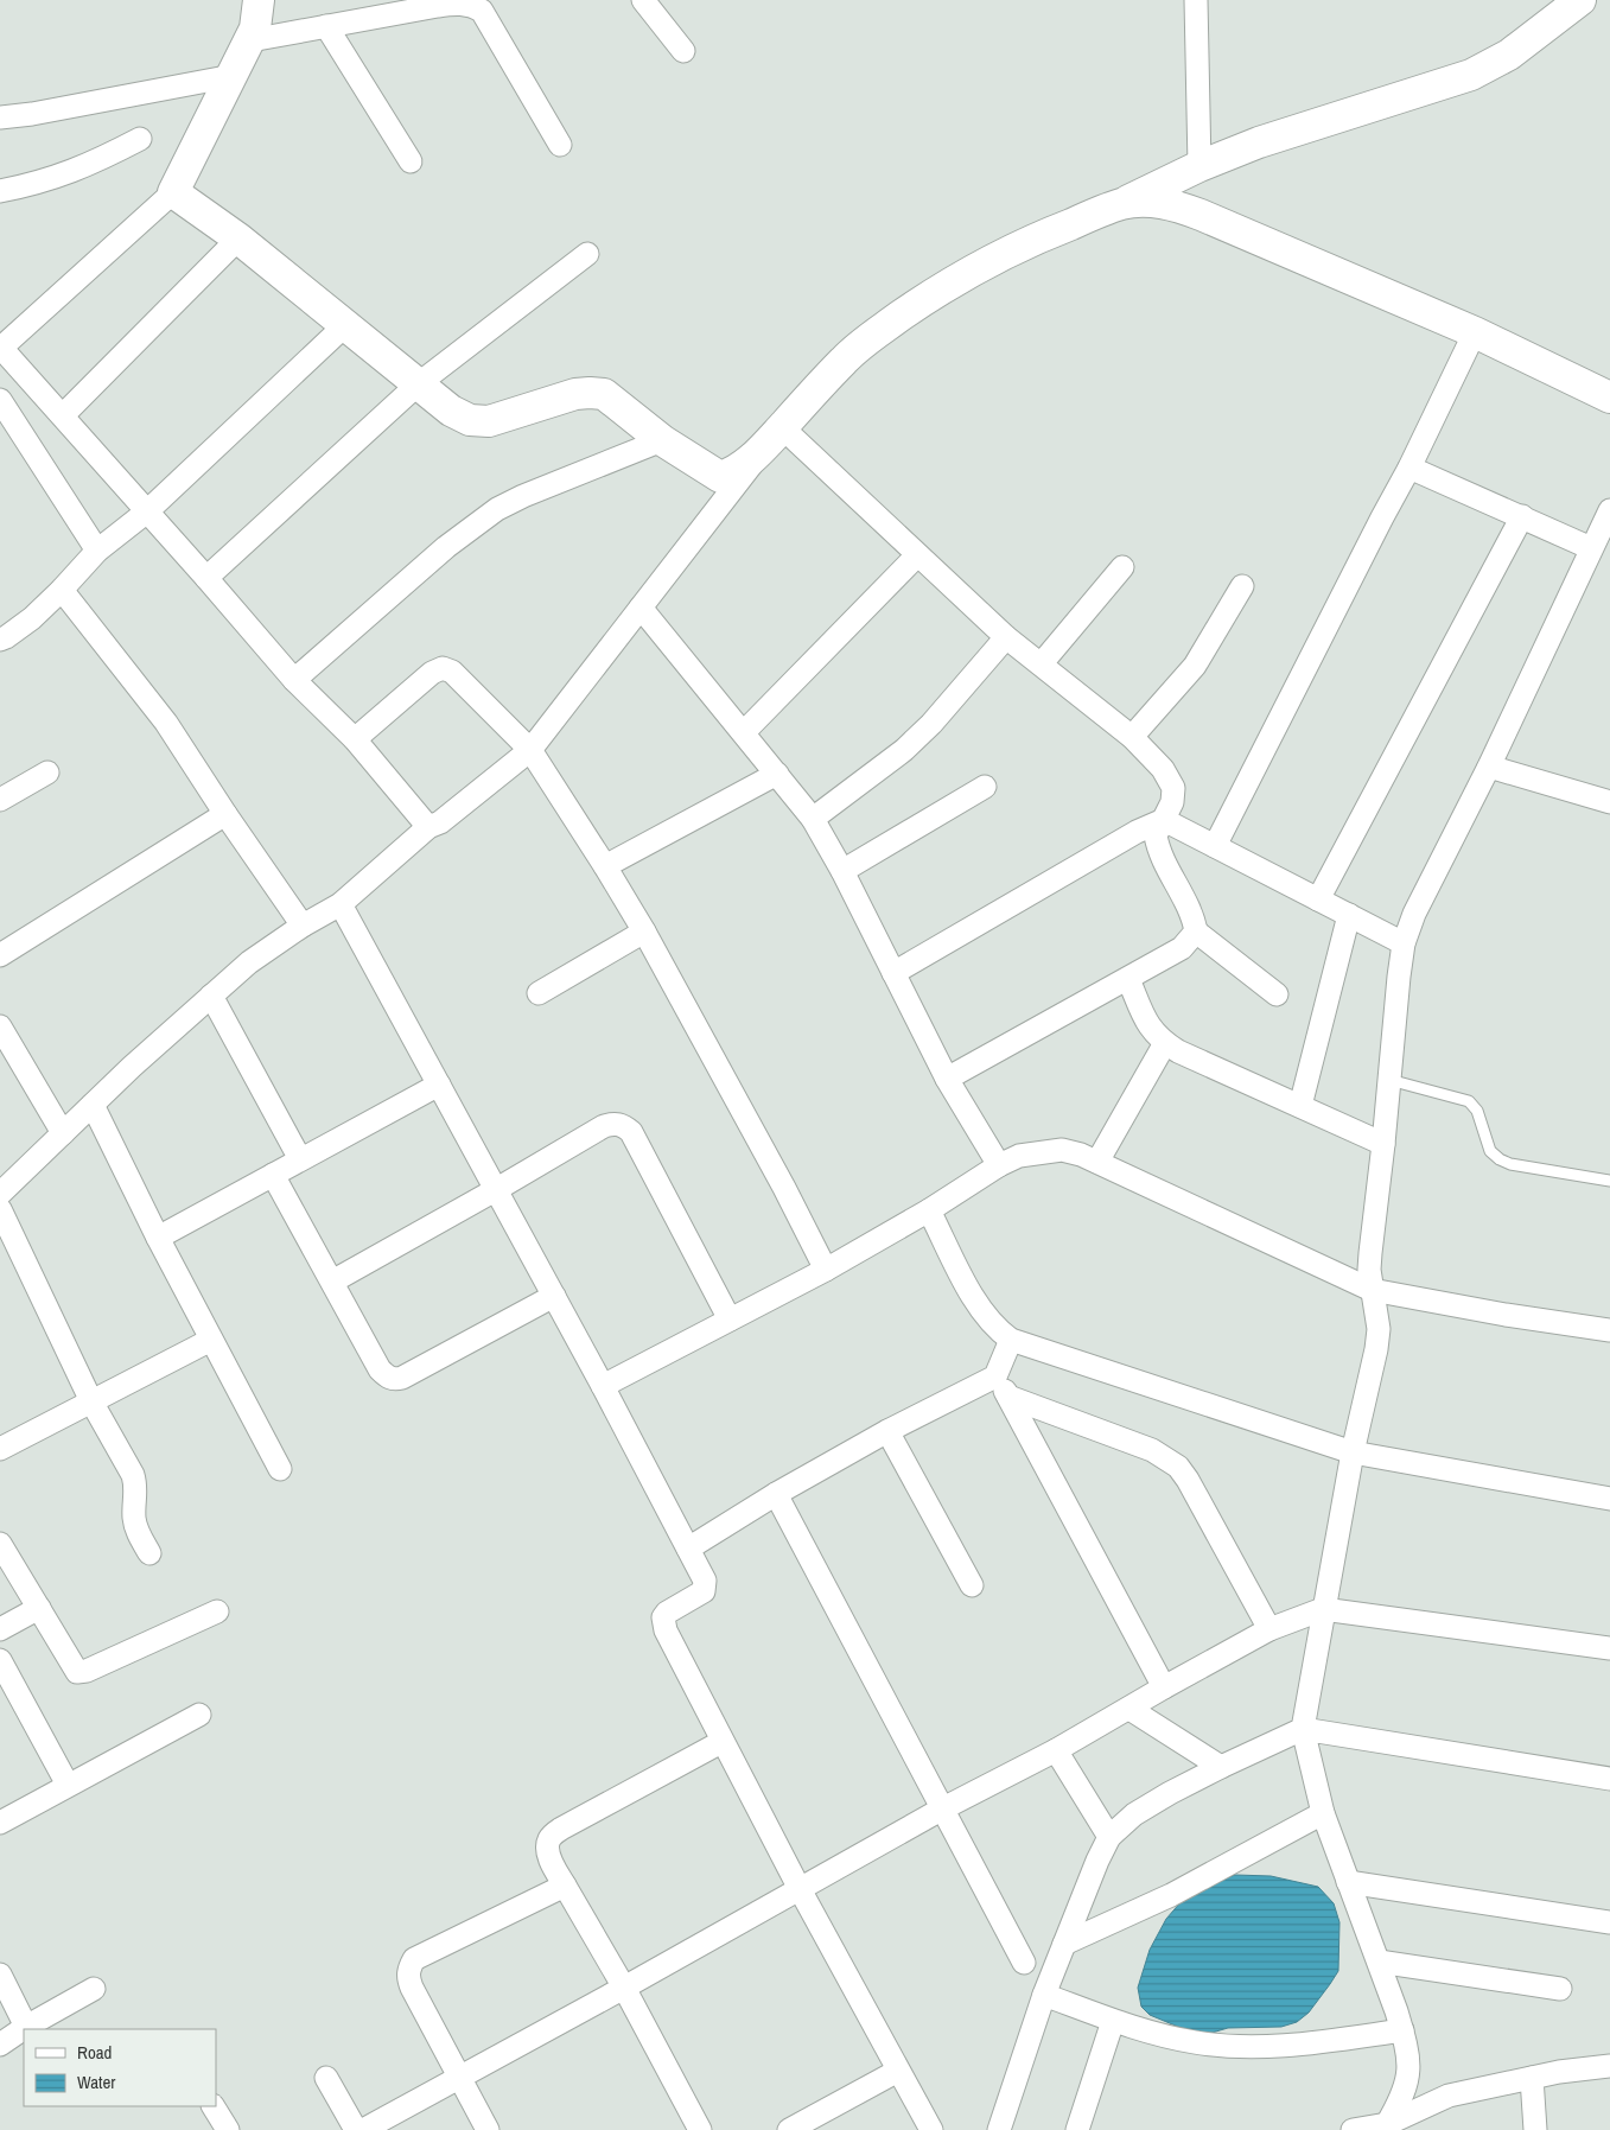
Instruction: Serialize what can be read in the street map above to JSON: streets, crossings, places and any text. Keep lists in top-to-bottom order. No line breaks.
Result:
{"legend":["Road","Water"]}
